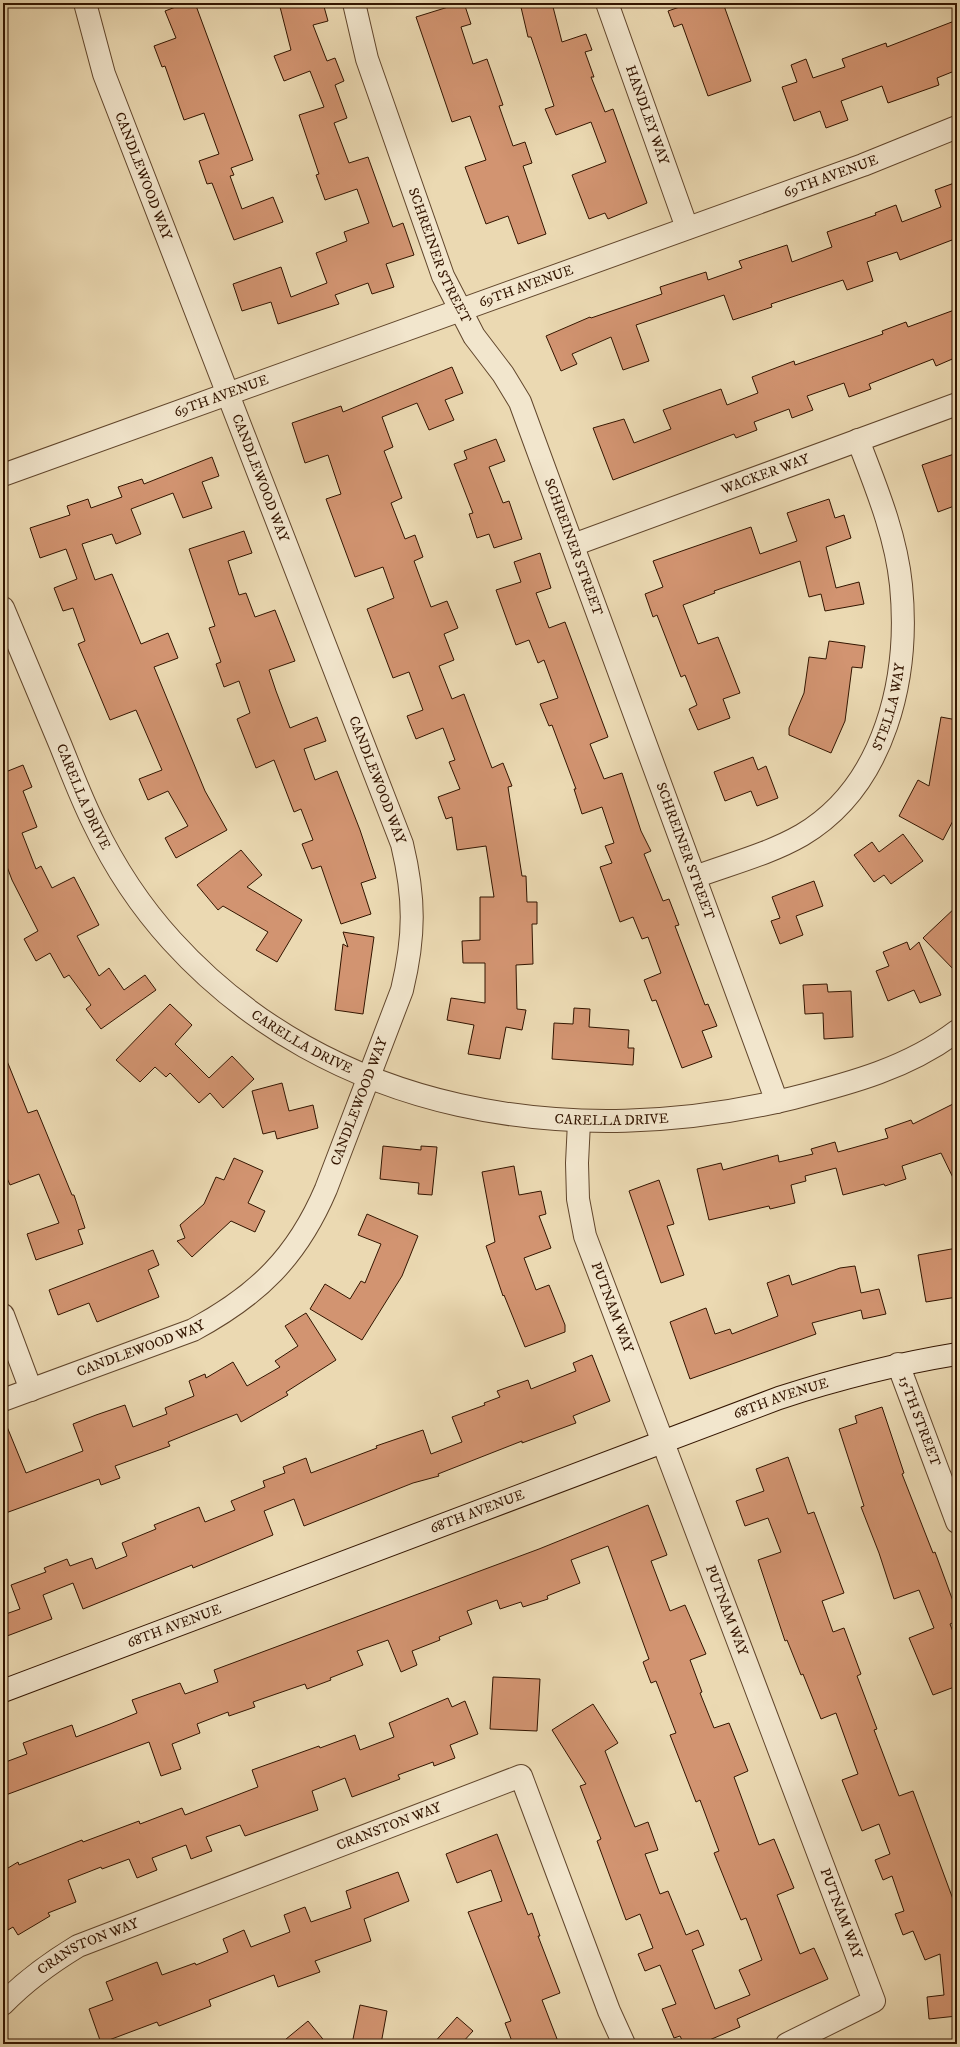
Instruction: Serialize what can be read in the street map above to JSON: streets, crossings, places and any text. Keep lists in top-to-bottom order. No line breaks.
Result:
{"streets":{"street":["HANDLEY WAY","CANDLEWOOD WAY","69TH AVENUE","SCHREINER STREET","WACKER WAY","STELLA WAY","CARELLA DRIVE","PUTNAM WAY","68TH AVENUE","15TH STREET","CRANSTON WAY"]},"crossings":[["HANDLEY WAY","69TH AVENUE"],["CANDLEWOOD WAY","69TH AVENUE"],["CANDLEWOOD WAY","CARELLA DRIVE"],["69TH AVENUE","SCHREINER STREET"],["SCHREINER STREET","WACKER WAY"],["SCHREINER STREET","STELLA WAY"],["SCHREINER STREET","CARELLA DRIVE"],["WACKER WAY","STELLA WAY"],["CARELLA DRIVE","PUTNAM WAY"],["PUTNAM WAY","68TH AVENUE"],["68TH AVENUE","15TH STREET"]]}
